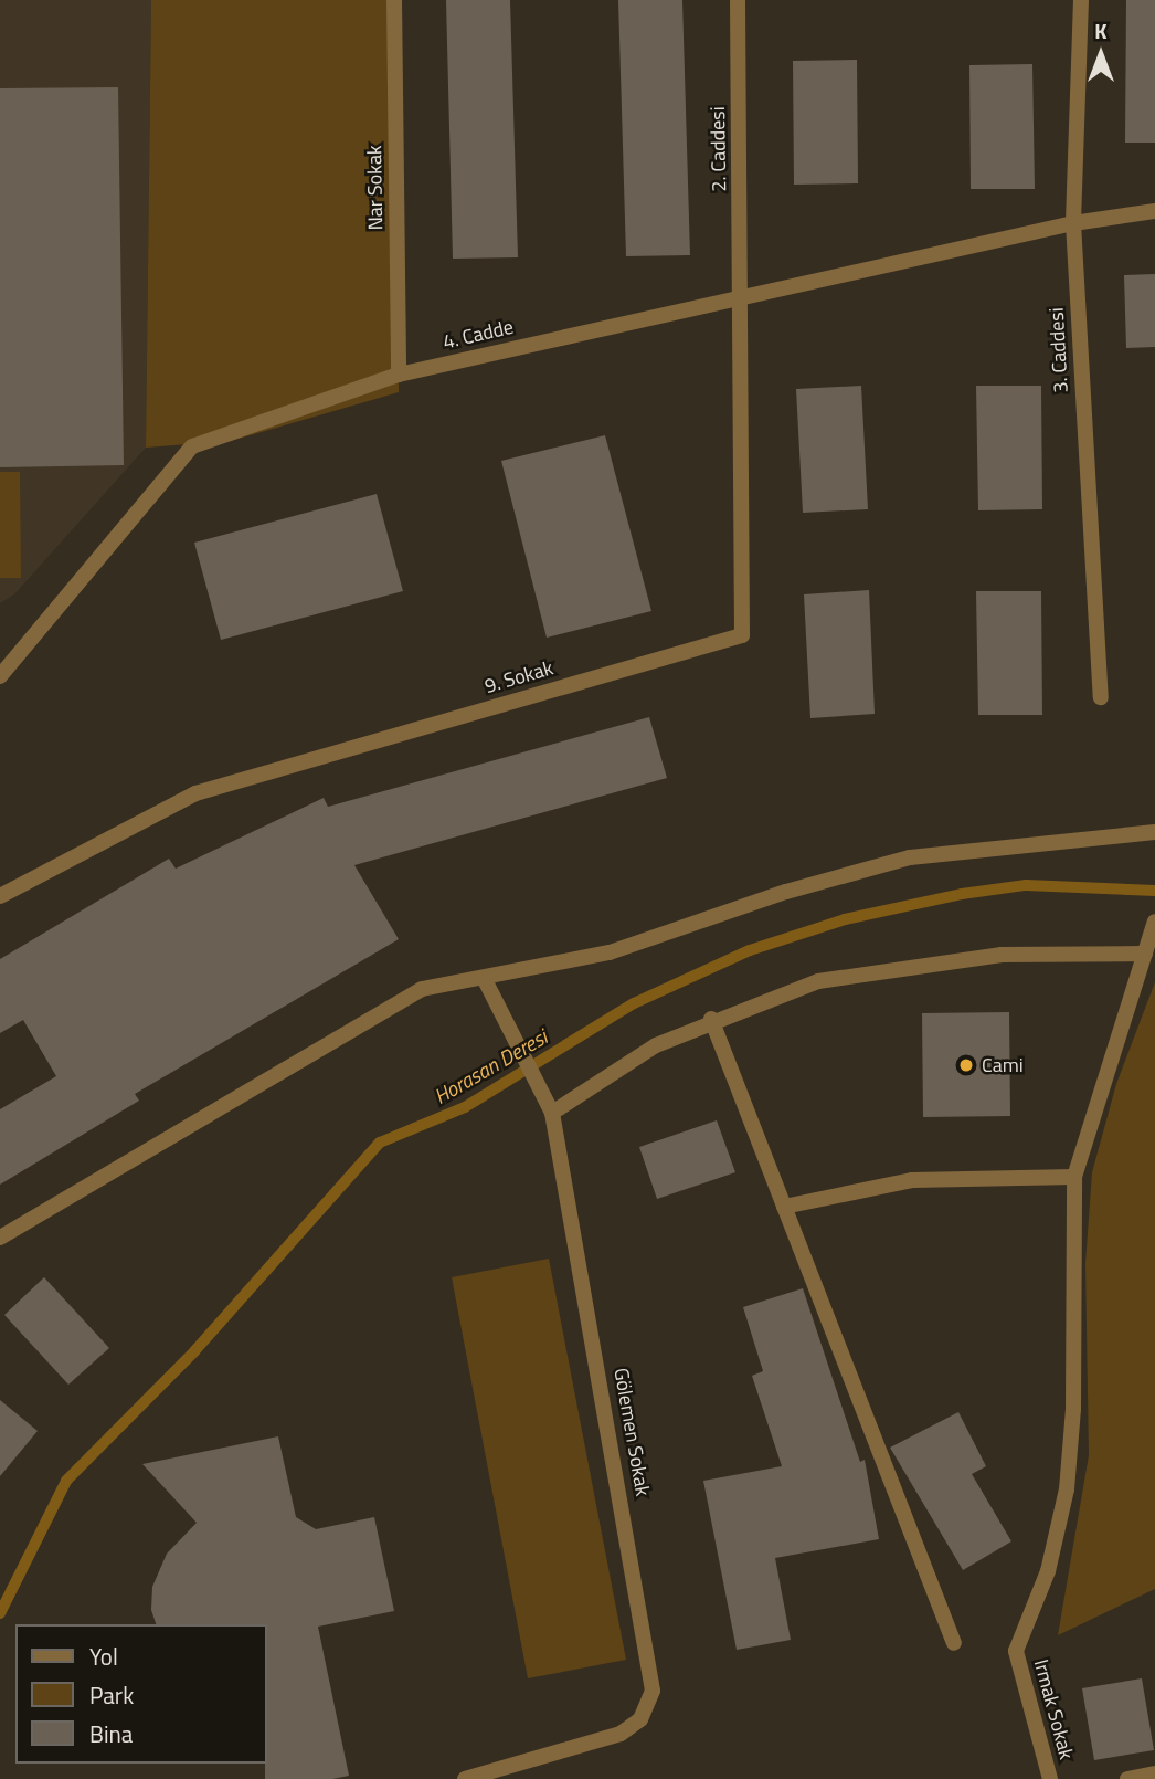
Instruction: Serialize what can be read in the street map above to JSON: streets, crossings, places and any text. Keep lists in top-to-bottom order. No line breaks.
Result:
{"streets":{"street":["2. Caddesi","Nar Sokak","4. Cadde","3. Caddesi","9. Sokak","Gölemen Sokak","Irmak Sokak"]},"crossings":[["2. Caddesi","4. Cadde"],["2. Caddesi","9. Sokak"],["Nar Sokak","4. Cadde"],["4. Cadde","3. Caddesi"],["4. Cadde","9. Sokak"]],"water":["Horasan Deresi"],"places":["Cami"],"legend":["Yol","Park","Bina"],"north":"top"}
